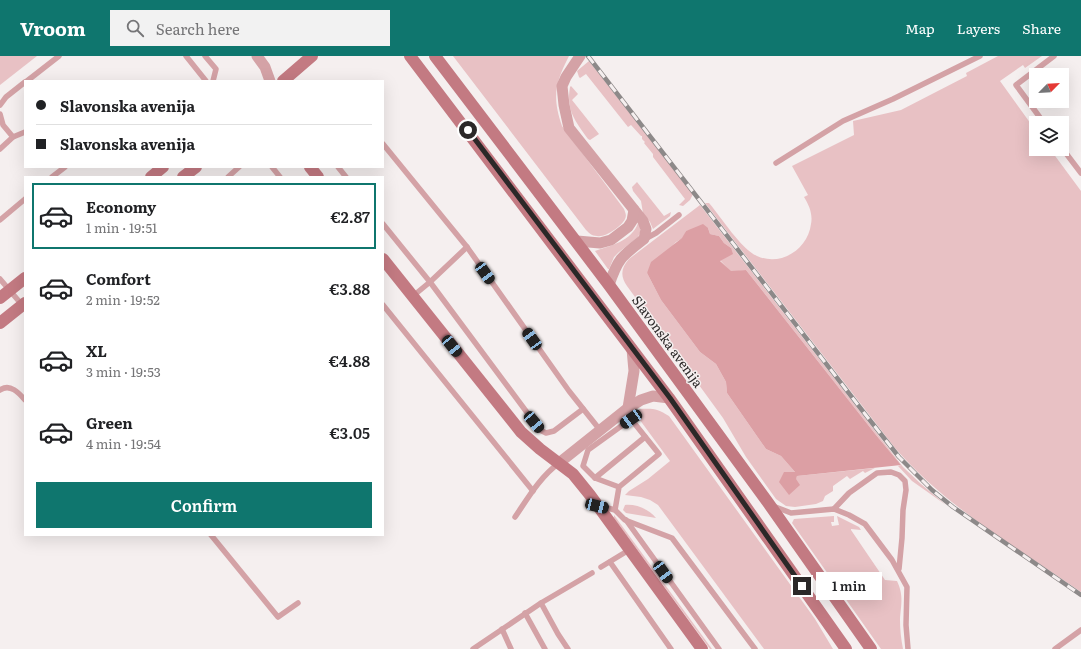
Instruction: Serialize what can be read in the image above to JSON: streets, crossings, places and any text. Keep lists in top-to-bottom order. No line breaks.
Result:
{"streets":{"main road":["Slavonska avenija"]},"north":"top right","page":{"header":"Vroom","search":"Search here","nav":["Map","Layers","Share"],"banner":["Slavonska avenija","Slavonska avenija"],"list":[{"name":"Economy","note":"1 min · 19:51","value":"€2.87"},{"name":"Comfort","note":"2 min · 19:52","value":"€3.88"},{"name":"XL","note":"3 min · 19:53","value":"€4.88"},{"name":"Green","note":"4 min · 19:54","value":"€3.05"}],"buttons":"Confirm","bubble":"1 min"}}
